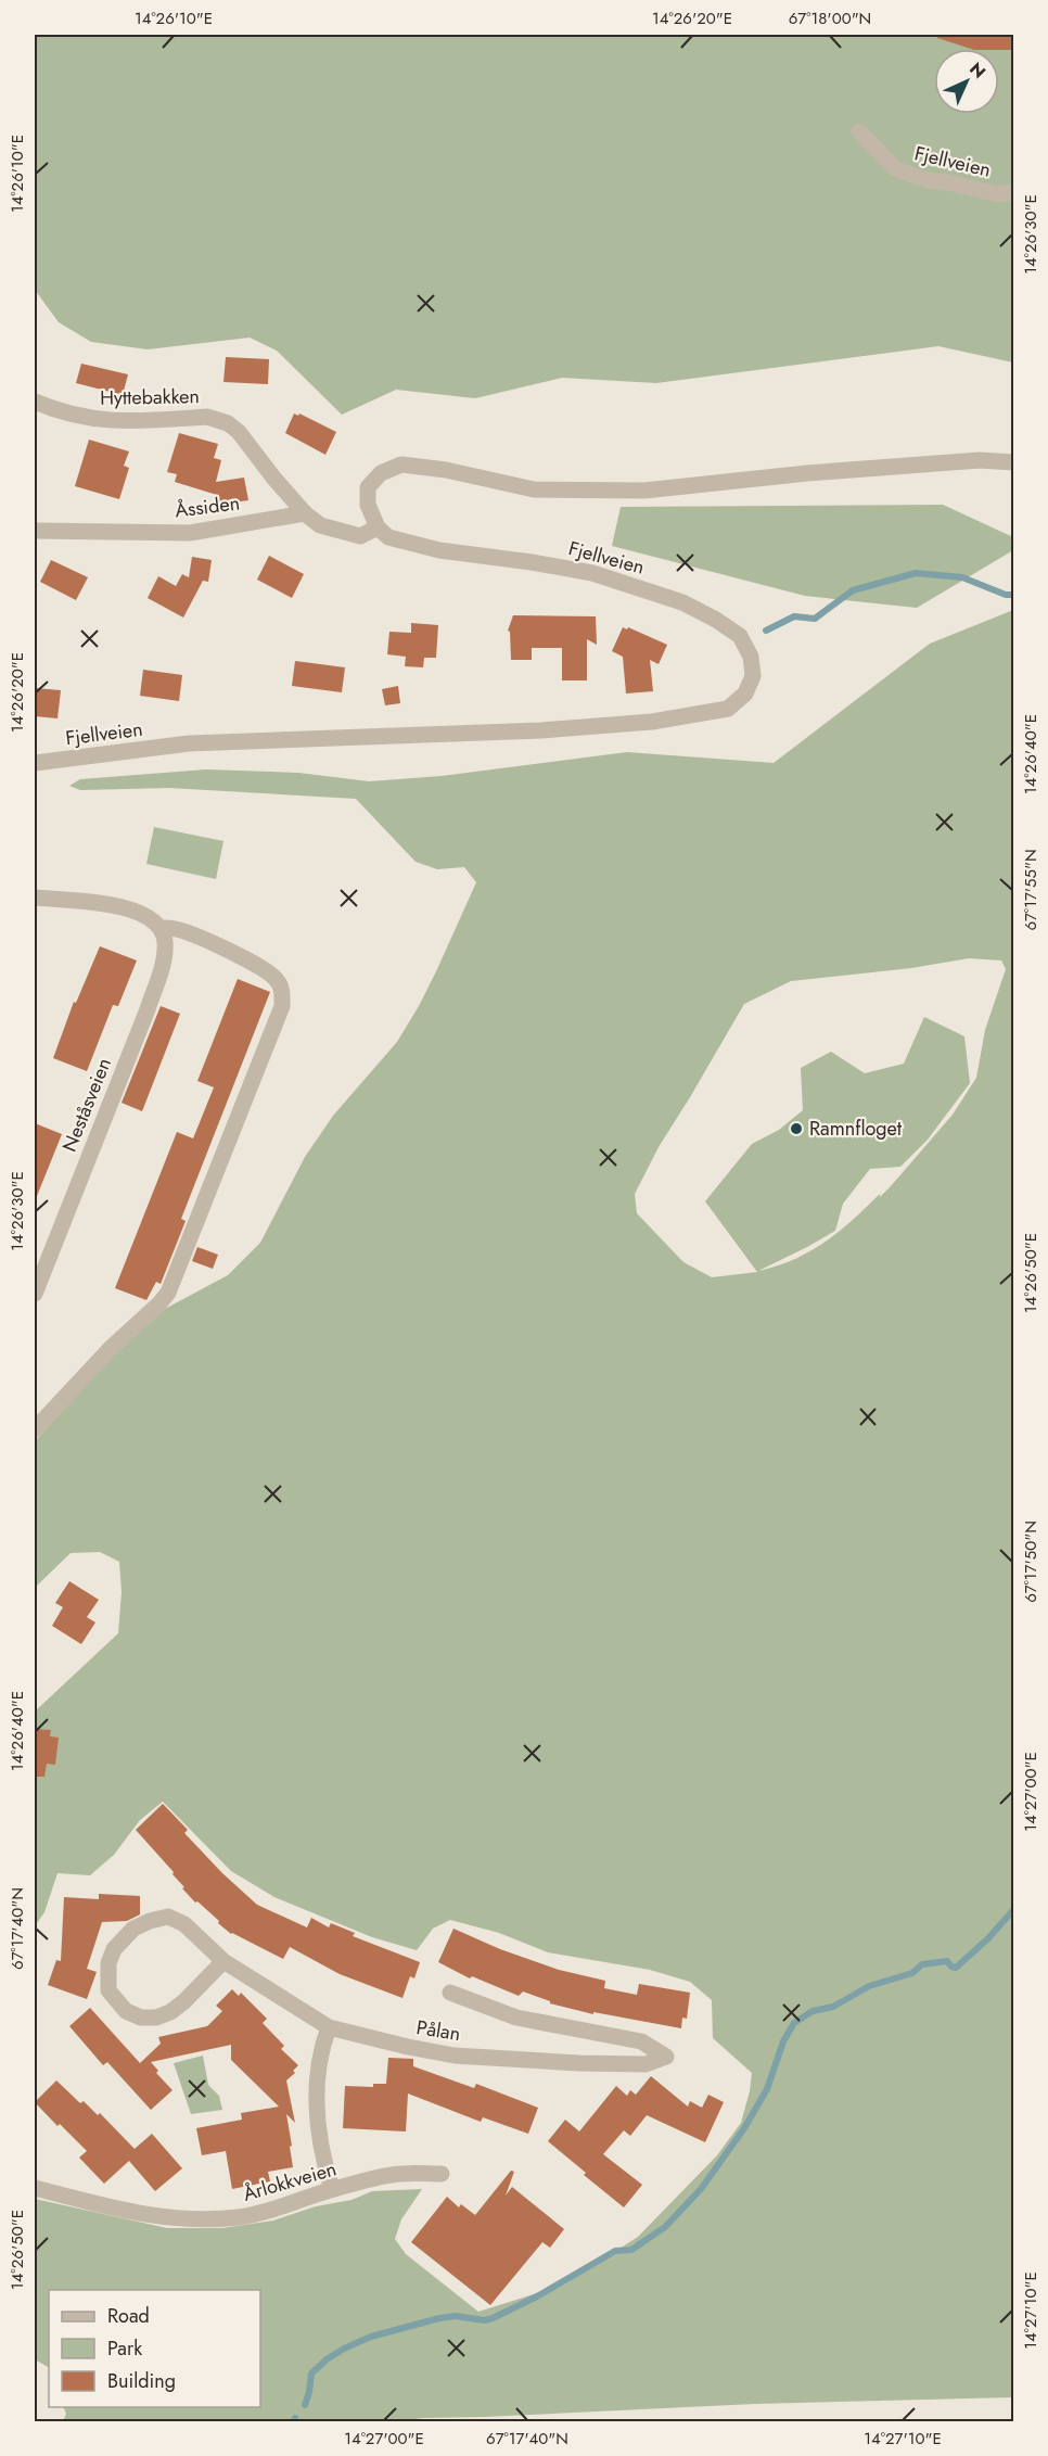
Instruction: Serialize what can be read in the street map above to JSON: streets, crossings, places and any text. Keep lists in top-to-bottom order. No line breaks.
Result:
{"streets":{"street":["Fjellveien","Hyttebakken","Åssiden","Neståsveien","Pålan","Årlokkveien"]},"crossings":[["Hyttebakken","Åssiden"]],"places":["Ramnfloget"],"legend":["Road","Park","Building"],"north":"top right","coordinates":["14°26'10\"E","14°26'20\"E","67°18'00\"N","14°26'30\"E","14°26'40\"E","67°17'55\"N","14°26'50\"E","67°17'50\"N","14°27'00\"E","67°17'40\"N","14°27'10\"E"]}
